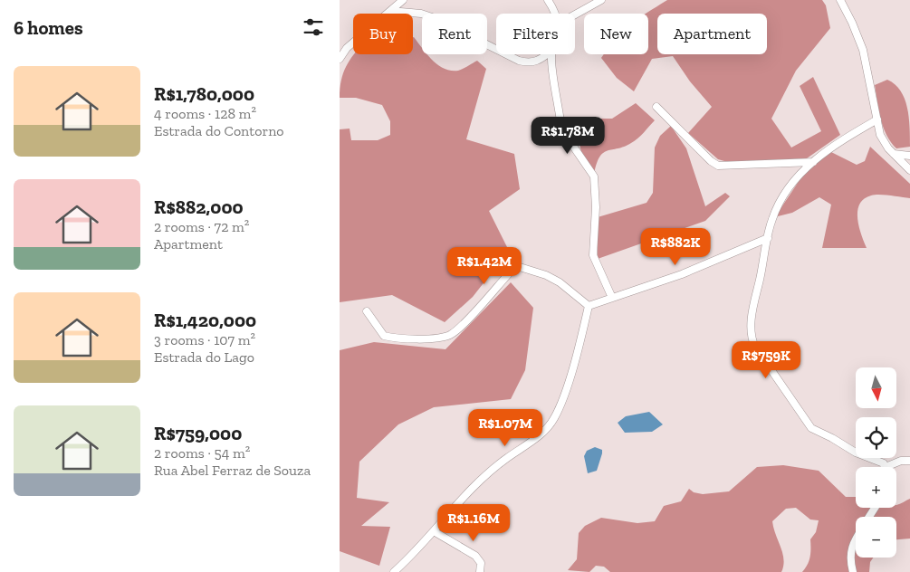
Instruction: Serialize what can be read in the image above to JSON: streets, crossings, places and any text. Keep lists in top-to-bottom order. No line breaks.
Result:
{"north":"bottom","page":{"heading":"6 homes","chip":["Buy","Rent","Filters","New","Apartment"],"list":[{"name":"R$1,780,000","note":"4 rooms · 128 m² · Estrada do Contorno"},{"name":"R$882,000","note":"2 rooms · 72 m² · Apartment"},{"name":"R$1,420,000","note":"3 rooms · 107 m² · Estrada do Lago"},{"name":"R$759,000","note":"2 rooms · 54 m² · Rua Abel Ferraz de Souza"}],"price":["R$1.78M","R$882K","R$1.42M","R$759K","R$1.07M","R$1.16M"],"map_buttons":["+","−"]}}
